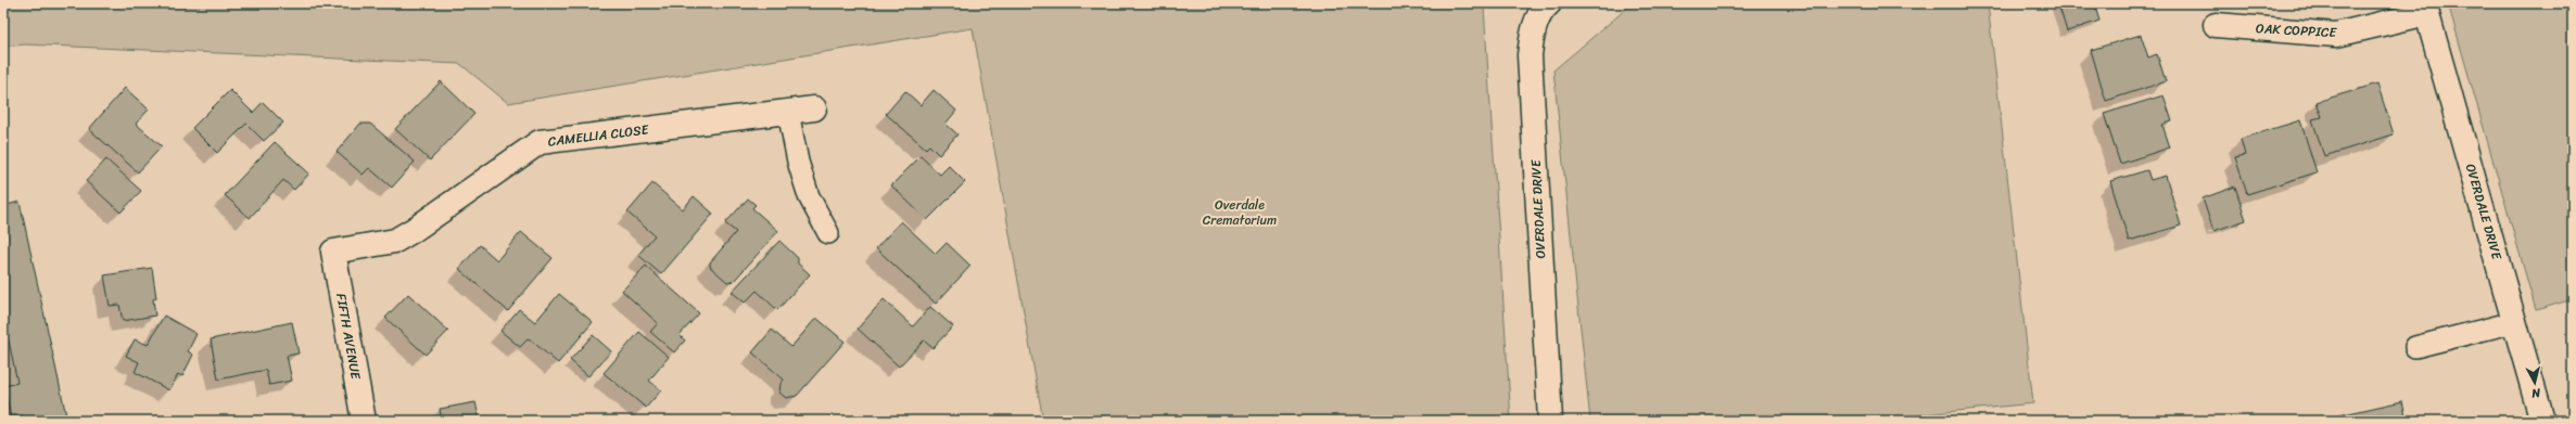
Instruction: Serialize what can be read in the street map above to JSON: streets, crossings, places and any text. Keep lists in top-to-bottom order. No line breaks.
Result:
{"streets":{"street":["OAK COPPICE","CAMELLIA CLOSE","OVERDALE DRIVE","FIFTH AVENUE"]},"crossings":[["OAK COPPICE","OVERDALE DRIVE"],["CAMELLIA CLOSE","FIFTH AVENUE"]],"parks":["Overdale Crematorium"],"north":"bottom"}
